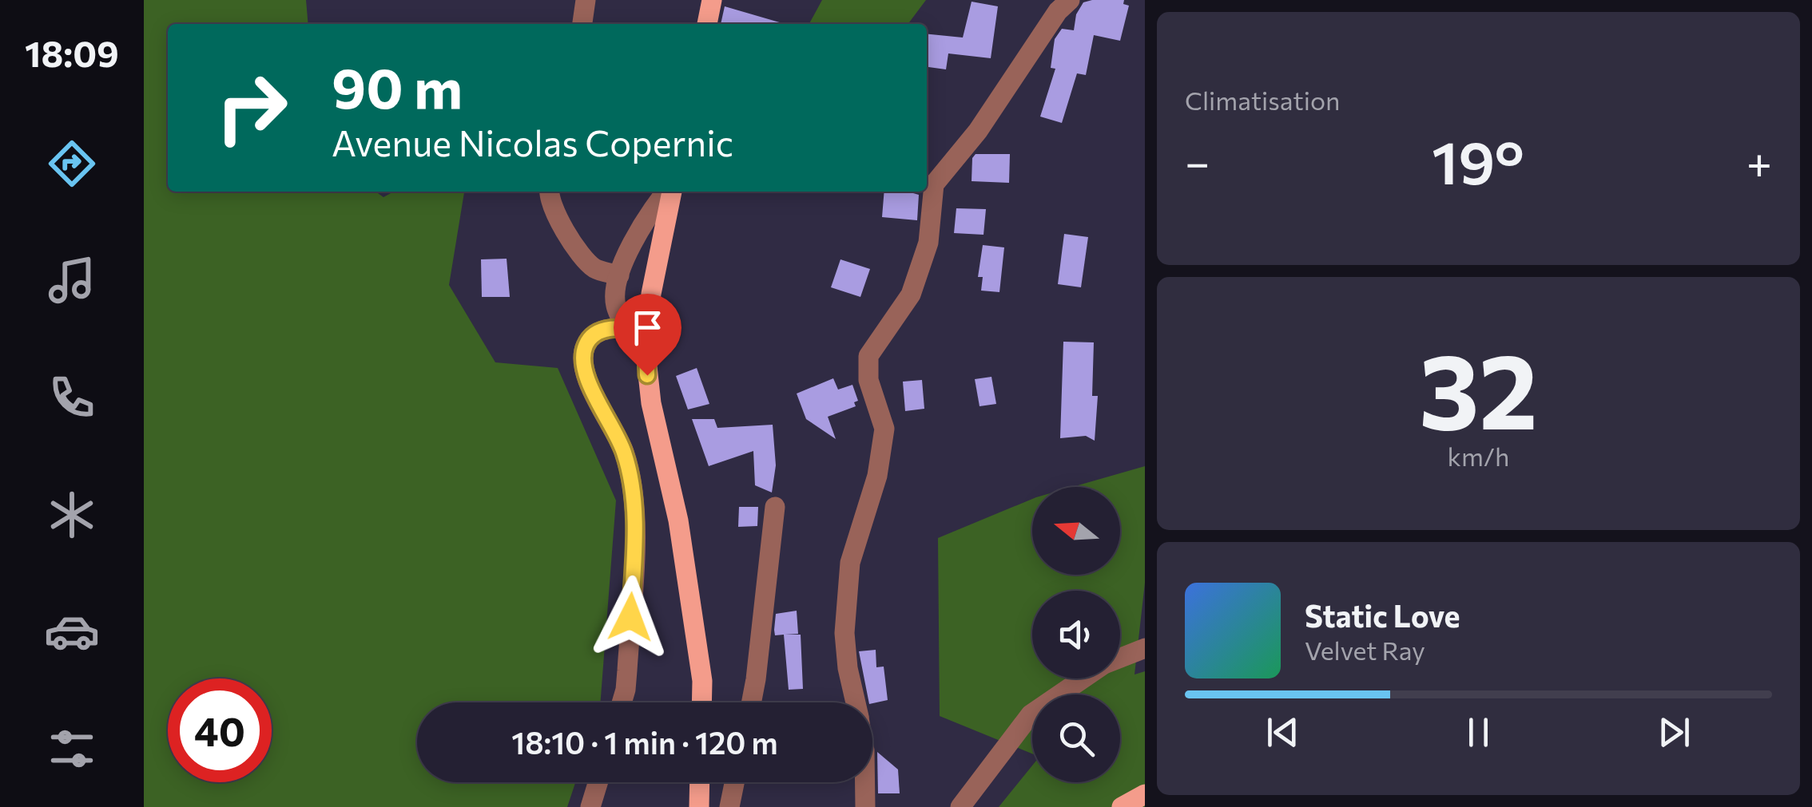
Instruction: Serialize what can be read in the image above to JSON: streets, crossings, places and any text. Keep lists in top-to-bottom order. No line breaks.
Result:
{"north":"left","page":{"tabs":"18:09","tile":["Climatisation",["32","km/h"]],"turn":["90 m","Avenue Nicolas Copernic"],"heat":["−","19°","+"],"song":["Static Love","Velvet Ray"],"limit":"40","trip":"18:10 · 1 min · 120 m"}}
